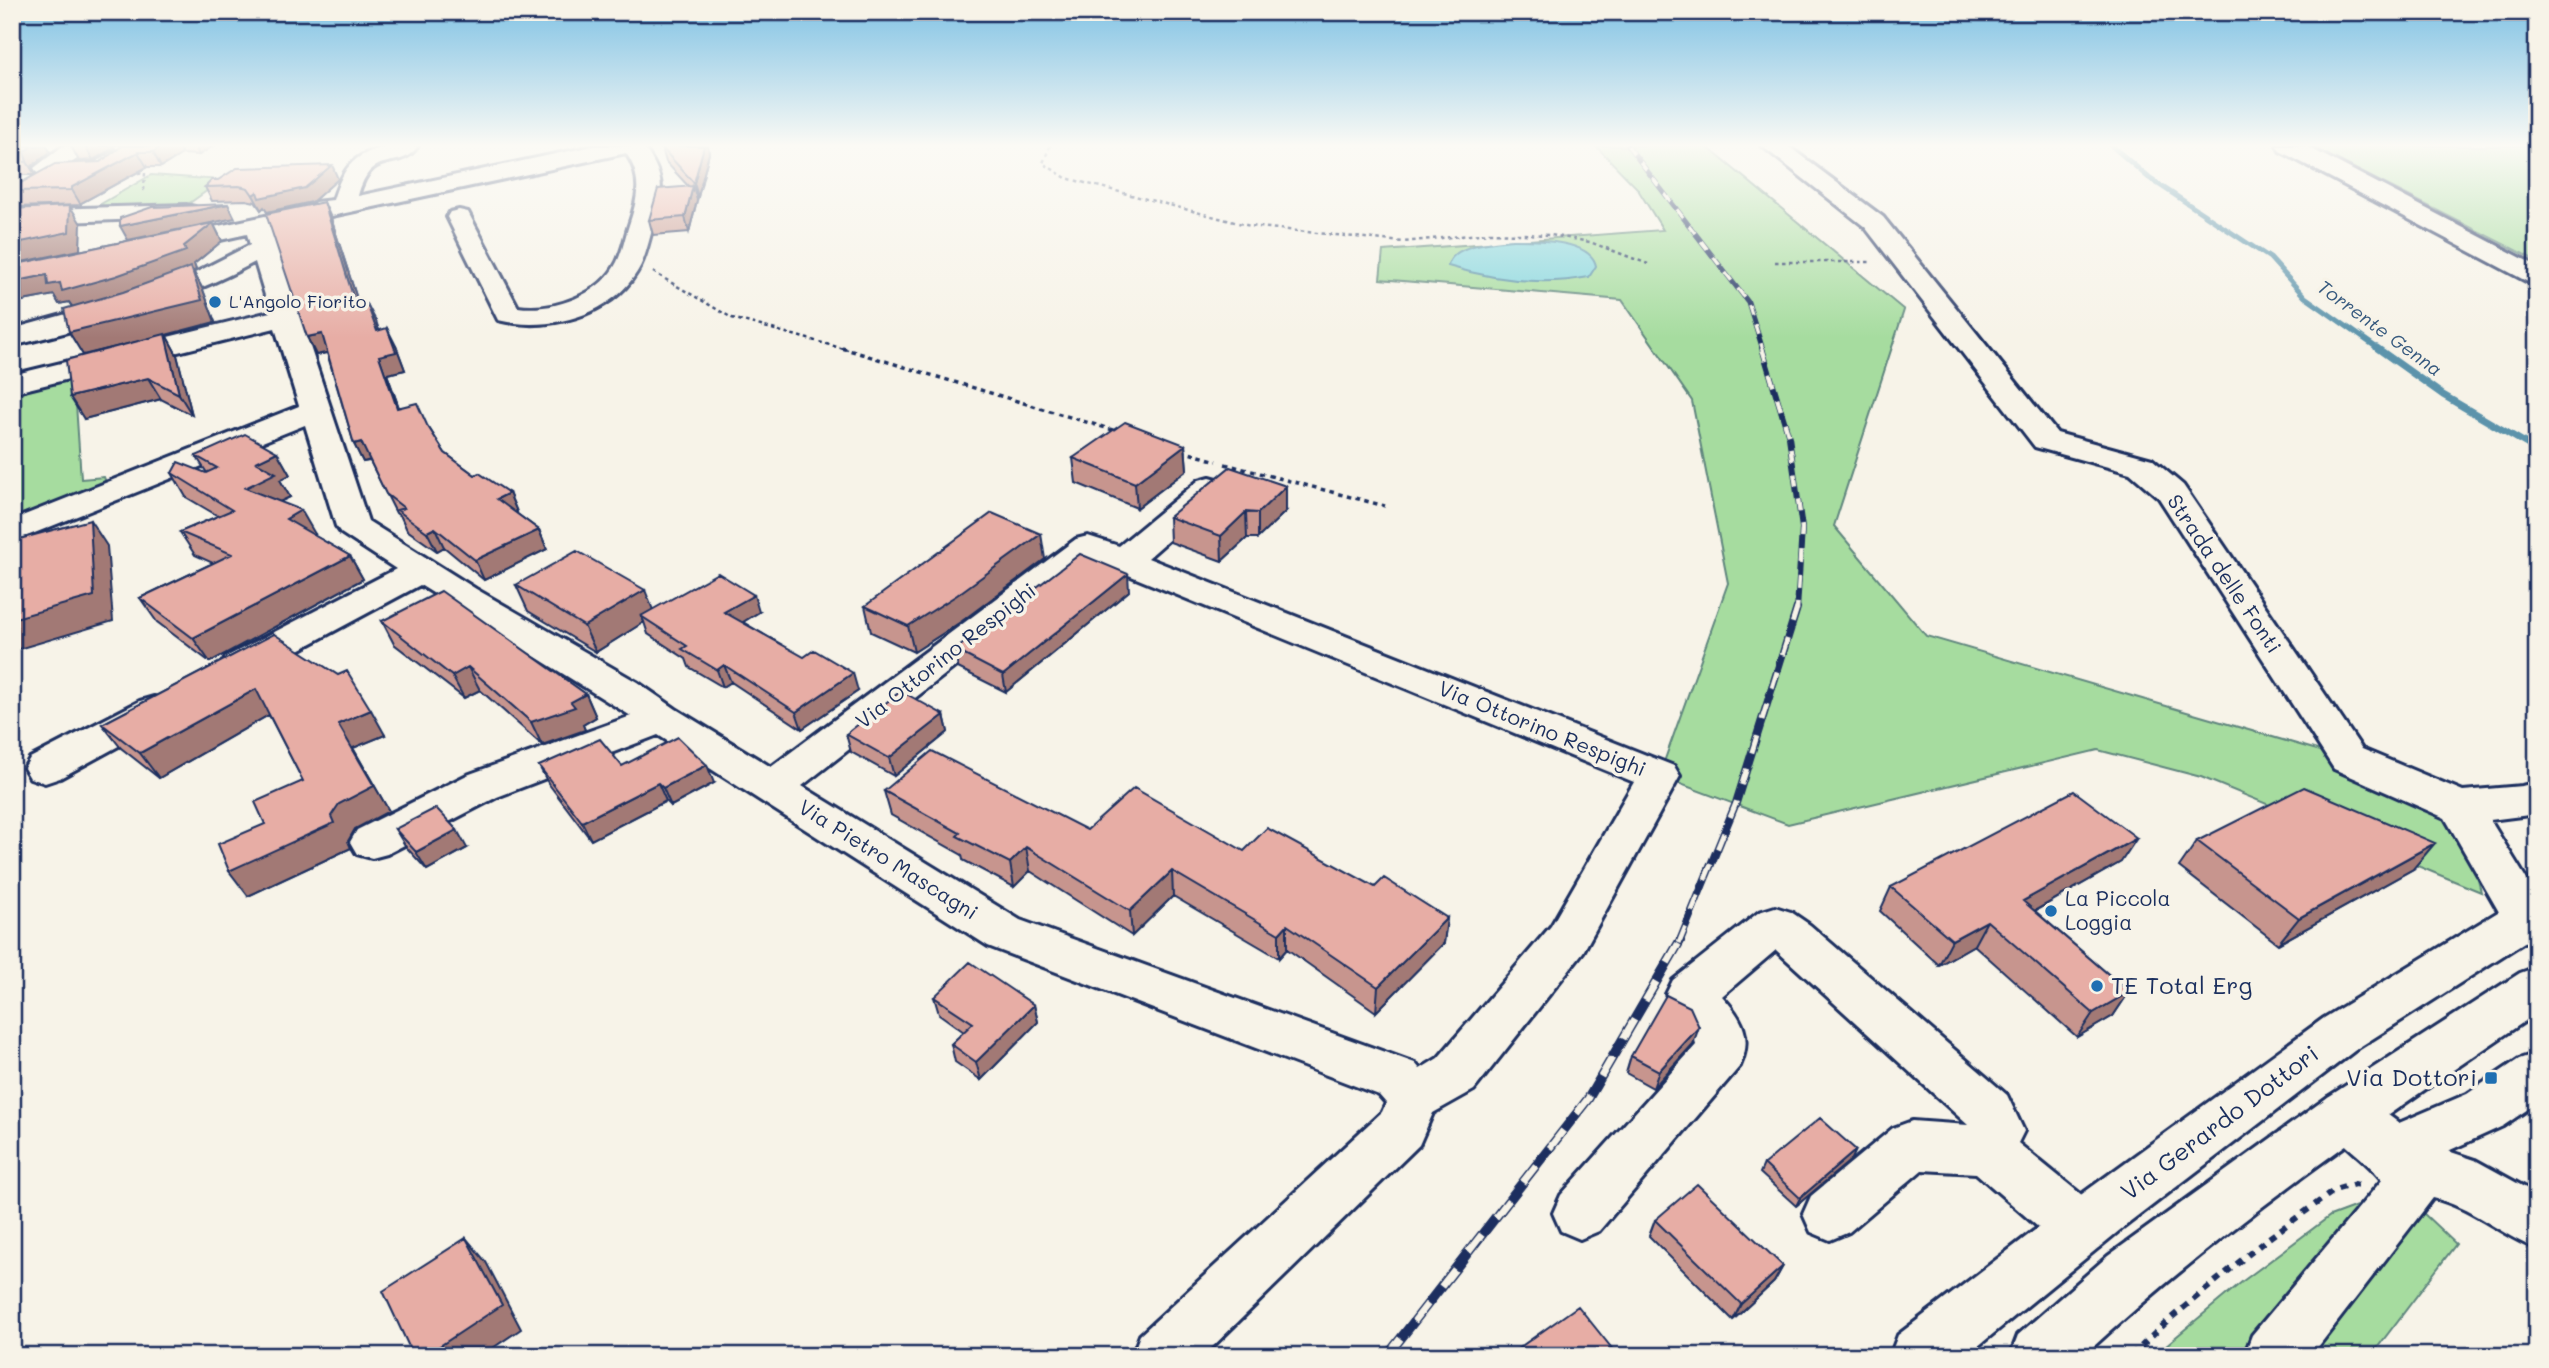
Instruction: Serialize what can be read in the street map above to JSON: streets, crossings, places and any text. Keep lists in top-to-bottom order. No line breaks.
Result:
{"streets":{"street":["Strada delle Fonti","Via Ottorino Respighi","Via Pietro Mascagni","Via Gerardo Dottori"]},"crossings":[["Via Ottorino Respighi","Via Pietro Mascagni"]],"water":["Torrente Genna"],"places":{"other":["L'Angolo Fiorito","La Piccola Loggia","TE Total Erg"],"transit":["Via Dottori"]}}
